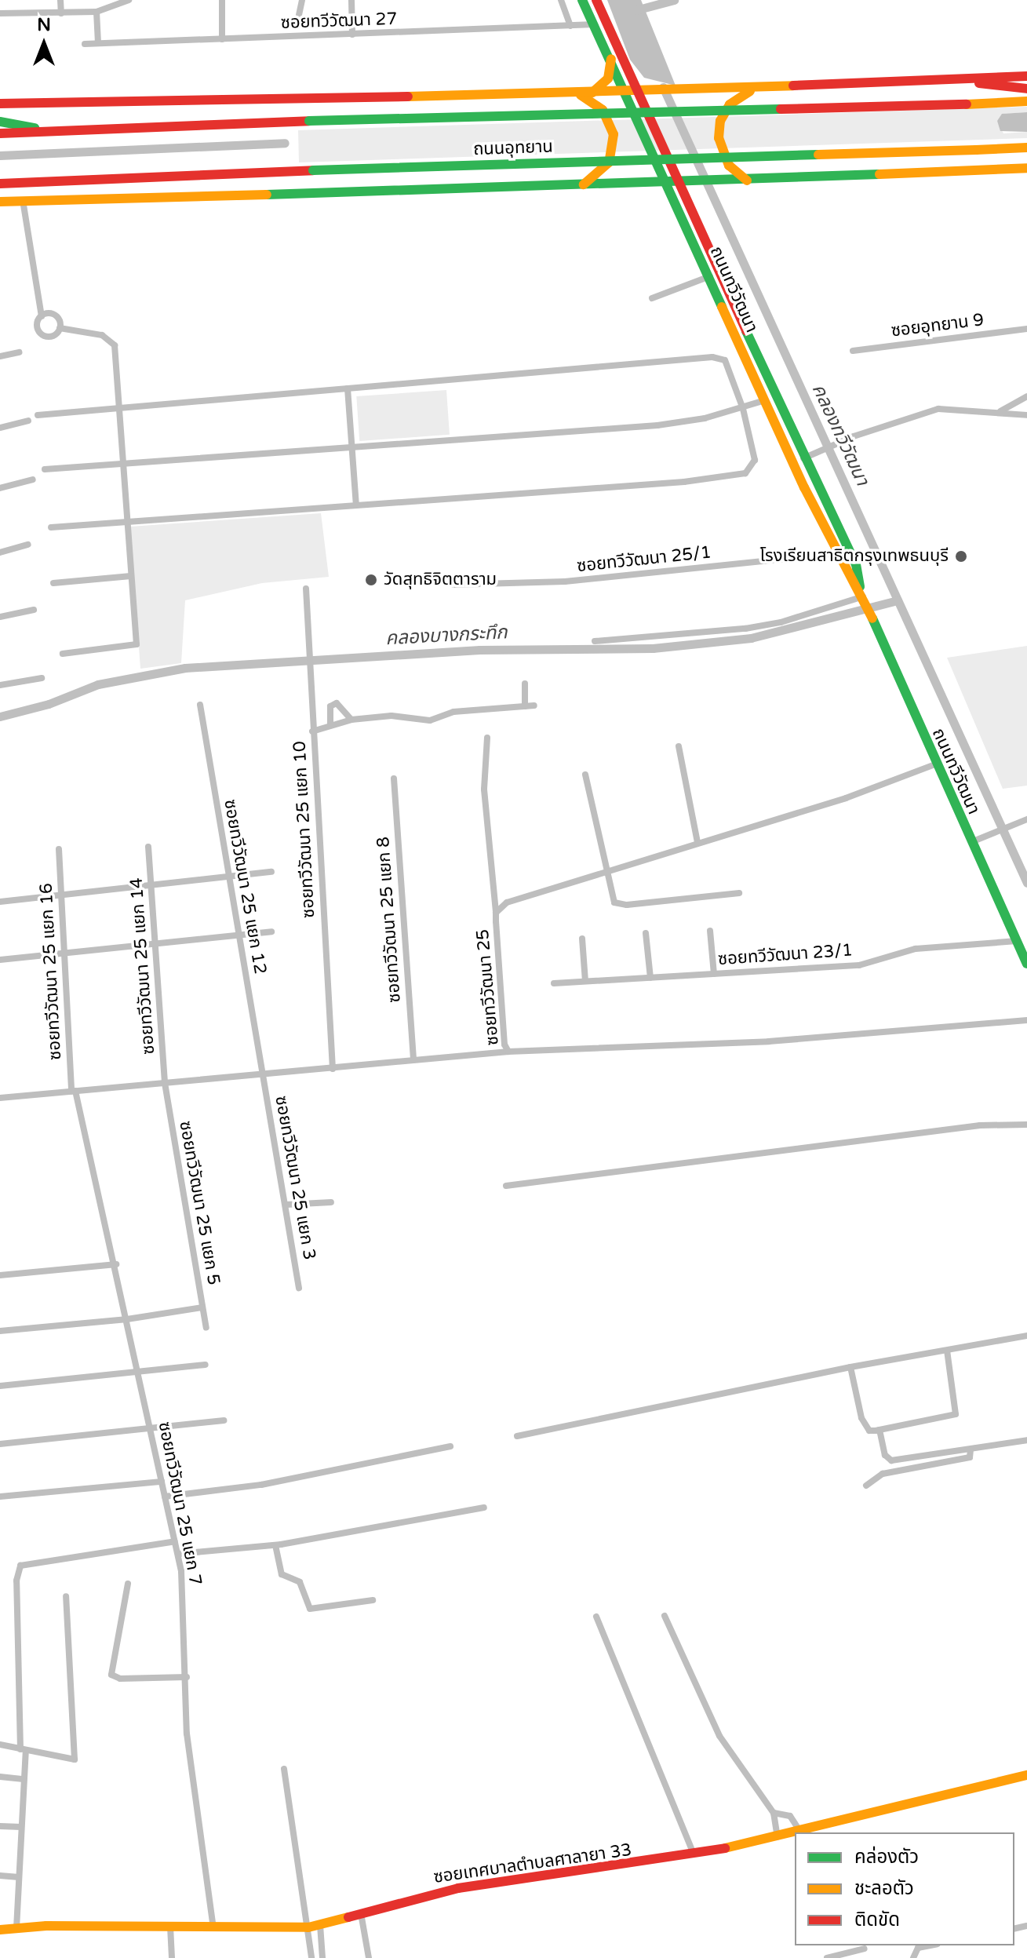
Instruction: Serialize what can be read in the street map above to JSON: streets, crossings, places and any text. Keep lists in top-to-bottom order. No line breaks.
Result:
{"streets":{"main road":["ถนนอุทยาน","ถนนทวีวัฒนา","ซอยเทศบาลตำบลศาลายา 33"],"street":["ซอยทวีวัฒนา 27","ซอยอุทยาน 9","ซอยทวีวัฒนา 25/1","ซอยทวีวัฒนา 25 แยก 10","ซอยทวีวัฒนา 25 แยก 12","ซอยทวีวัฒนา 25 แยก 8","ซอยทวีวัฒนา 23/1","ซอยทวีวัฒนา 25 แยก 14","ซอยทวีวัฒนา 25 แยก 16","ซอยทวีวัฒนา 25","ซอยทวีวัฒนา 25 แยก 3","ซอยทวีวัฒนา 25 แยก 5","ซอยทวีวัฒนา 25 แยก 7"]},"crossings":[["ซอยทวีวัฒนา 27","ถนนทวีวัฒนา"],["ถนนทวีวัฒนา","ซอยทวีวัฒนา 25/1"],["ถนนทวีวัฒนา","ซอยทวีวัฒนา 23/1"],["ถนนทวีวัฒนา","ซอยทวีวัฒนา 25"],["ซอยทวีวัฒนา 25 แยก 10","ซอยทวีวัฒนา 25"],["ซอยทวีวัฒนา 25 แยก 12","ซอยทวีวัฒนา 25"],["ซอยทวีวัฒนา 25 แยก 12","ซอยทวีวัฒนา 25 แยก 3"],["ซอยทวีวัฒนา 25 แยก 8","ซอยทวีวัฒนา 25"],["ซอยทวีวัฒนา 25 แยก 14","ซอยทวีวัฒนา 25"],["ซอยทวีวัฒนา 25 แยก 14","ซอยทวีวัฒนา 25 แยก 5"],["ซอยทวีวัฒนา 25 แยก 16","ซอยทวีวัฒนา 25"],["ซอยทวีวัฒนา 25 แยก 16","ซอยทวีวัฒนา 25 แยก 7"],["ซอยทวีวัฒนา 25","ซอยทวีวัฒนา 25 แยก 3"],["ซอยทวีวัฒนา 25","ซอยทวีวัฒนา 25 แยก 5"],["ซอยทวีวัฒนา 25","ซอยทวีวัฒนา 25 แยก 7"],["ซอยทวีวัฒนา 25 แยก 7","ซอยเทศบาลตำบลศาลายา 33"]],"water":["คลองทวีวัฒนา","คลองบางกระทึก"],"places":["โรงเรียนสาธิตกรุงเทพธนบุรี","วัดสุทธิจิตตาราม"],"legend":["คล่องตัว","ชะลอตัว","ติดขัด"],"north":"top"}
